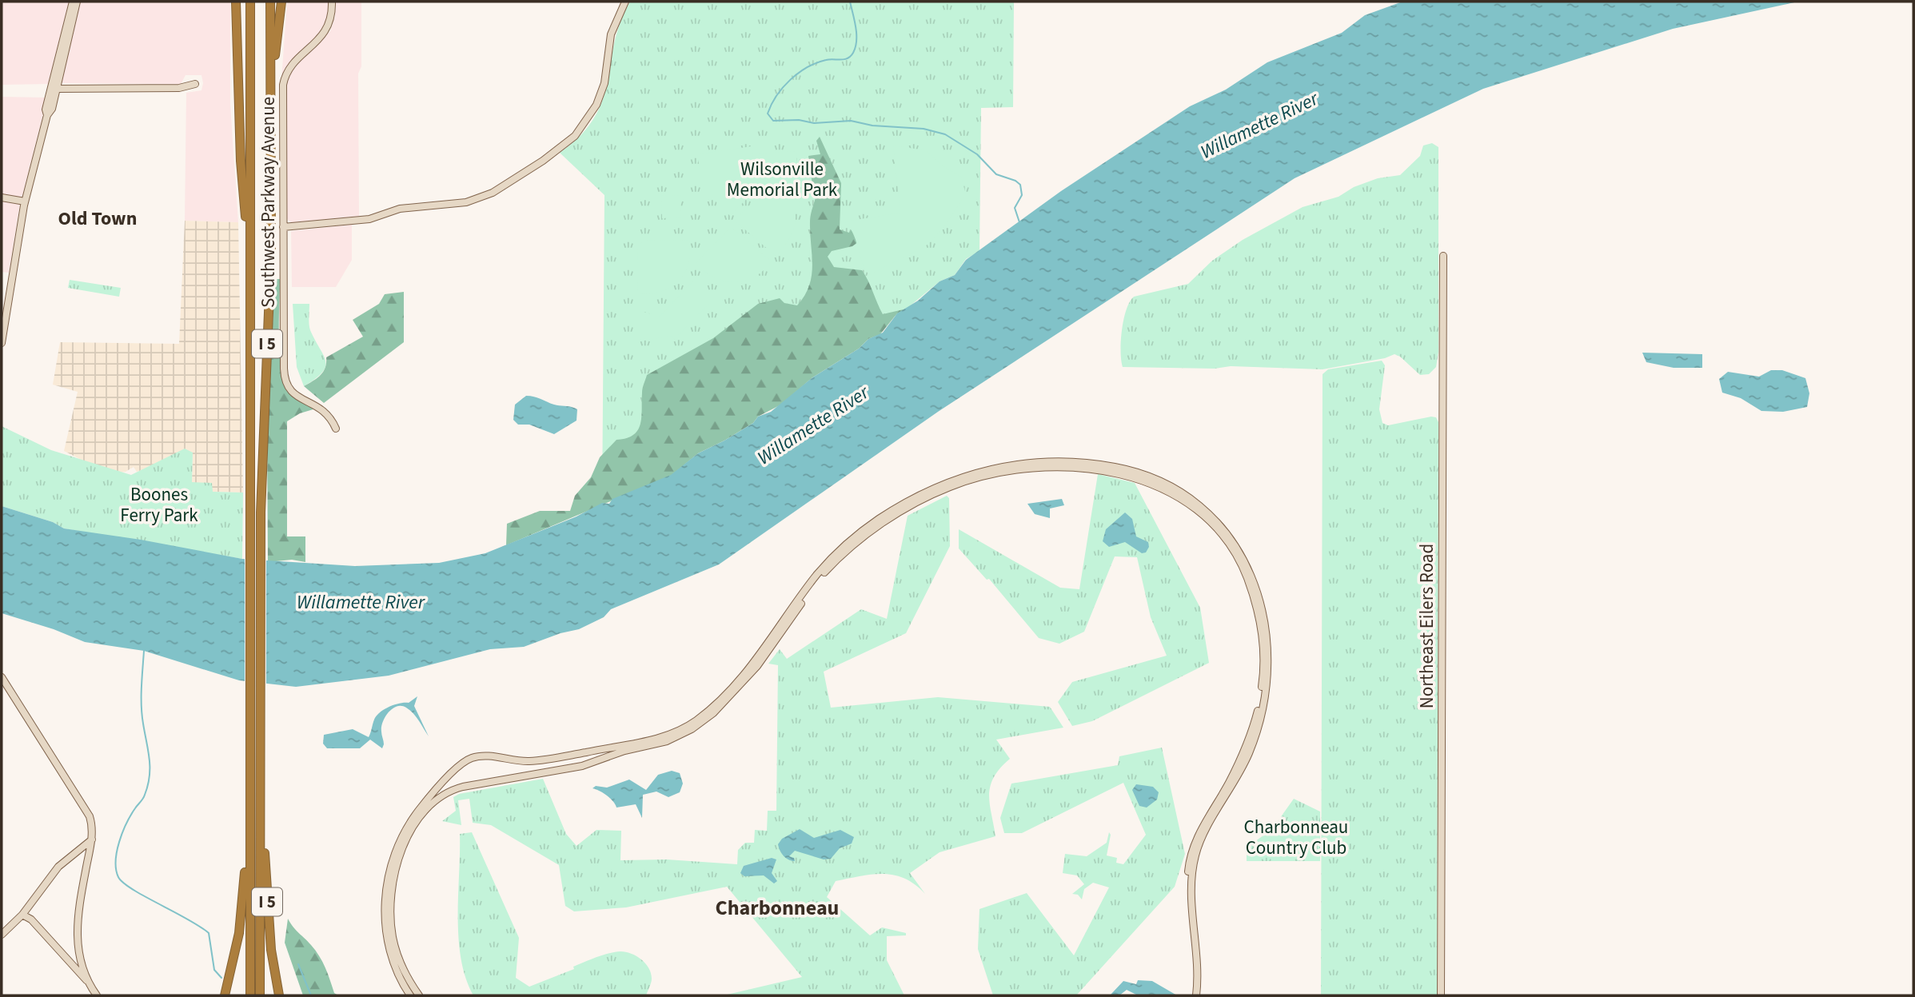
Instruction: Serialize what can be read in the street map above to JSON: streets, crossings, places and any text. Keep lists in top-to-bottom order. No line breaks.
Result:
{"streets":{"highway":["I 5"],"street":["Southwest Parkway Avenue","Northeast Eilers Road"]},"districts":["Old Town","Charbonneau"],"water":["Willamette River"],"parks":["Wilsonville Memorial Park","Boones Ferry Park","Charbonneau Country Club"]}
